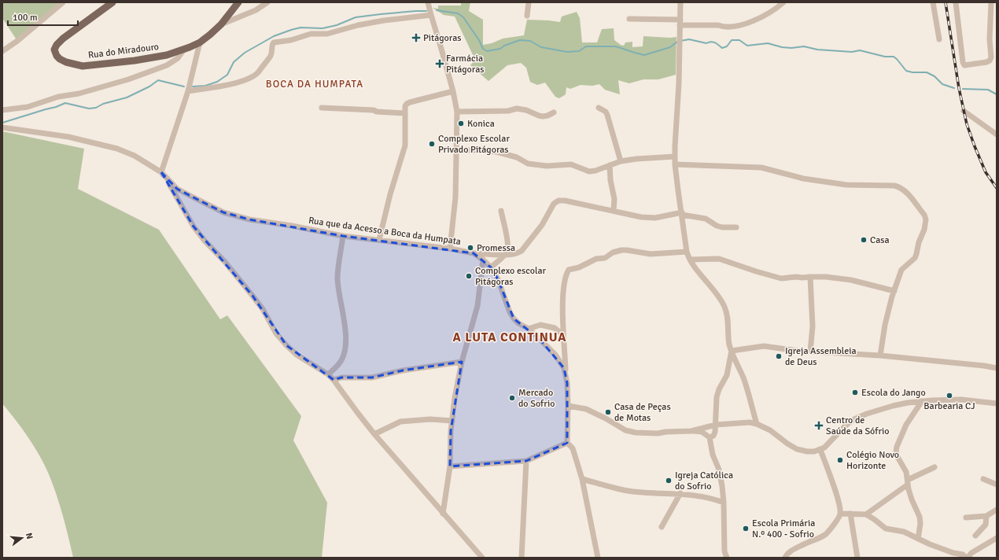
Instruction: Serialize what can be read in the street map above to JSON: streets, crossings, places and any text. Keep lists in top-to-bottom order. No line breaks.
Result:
{"streets":{"main road":["Rua do Miradouro"],"street":["Rua que da Acesso a Boca da Humpata"]},"districts":["BOCA DA HUMPATA","A LUTA CONTINUA"],"places":{"health":["Pitágoras","Farmácia Pitágoras","Centro de Saúde da Sófrio"],"other":["Konica","Complexo Escolar Privado Pitágoras","Casa","Promessa","Complexo escolar Pitágoras","Igreja Assembleia de Deus","Escola do Jango","Barbearia CJ","Mercado do Sofrio","Casa de Peças de Motas","Colégio Novo Horizonte","Igreja Católica do Sofrio","Escola Primária N.º 400 - Sofrio"]},"scale_bar":"100 m","north":"right"}
